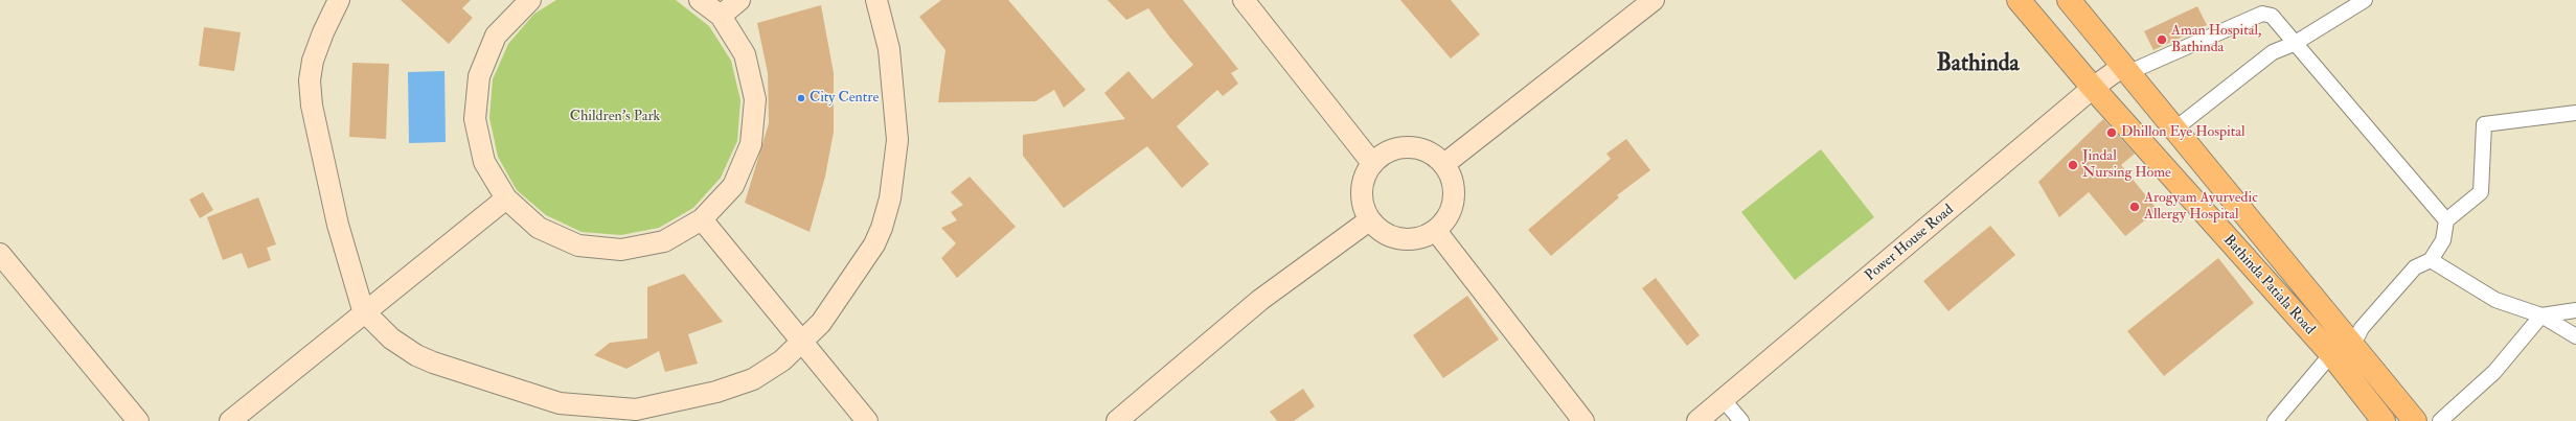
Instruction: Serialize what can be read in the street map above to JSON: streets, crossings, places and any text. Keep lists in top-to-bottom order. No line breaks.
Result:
{"streets":{"highway":["Bathinda Patiala Road"],"street":["Power House Road"]},"crossings":[["Power House Road","Bathinda Patiala Road"]],"districts":["Bathinda"],"parks":["Children's Park"],"places":["Aman Hospital, Bathinda","City Centre","Dhillon Eye Hospital","Jindal Nursing Home","Arogyam Ayurvedic Allergy Hospital"]}
